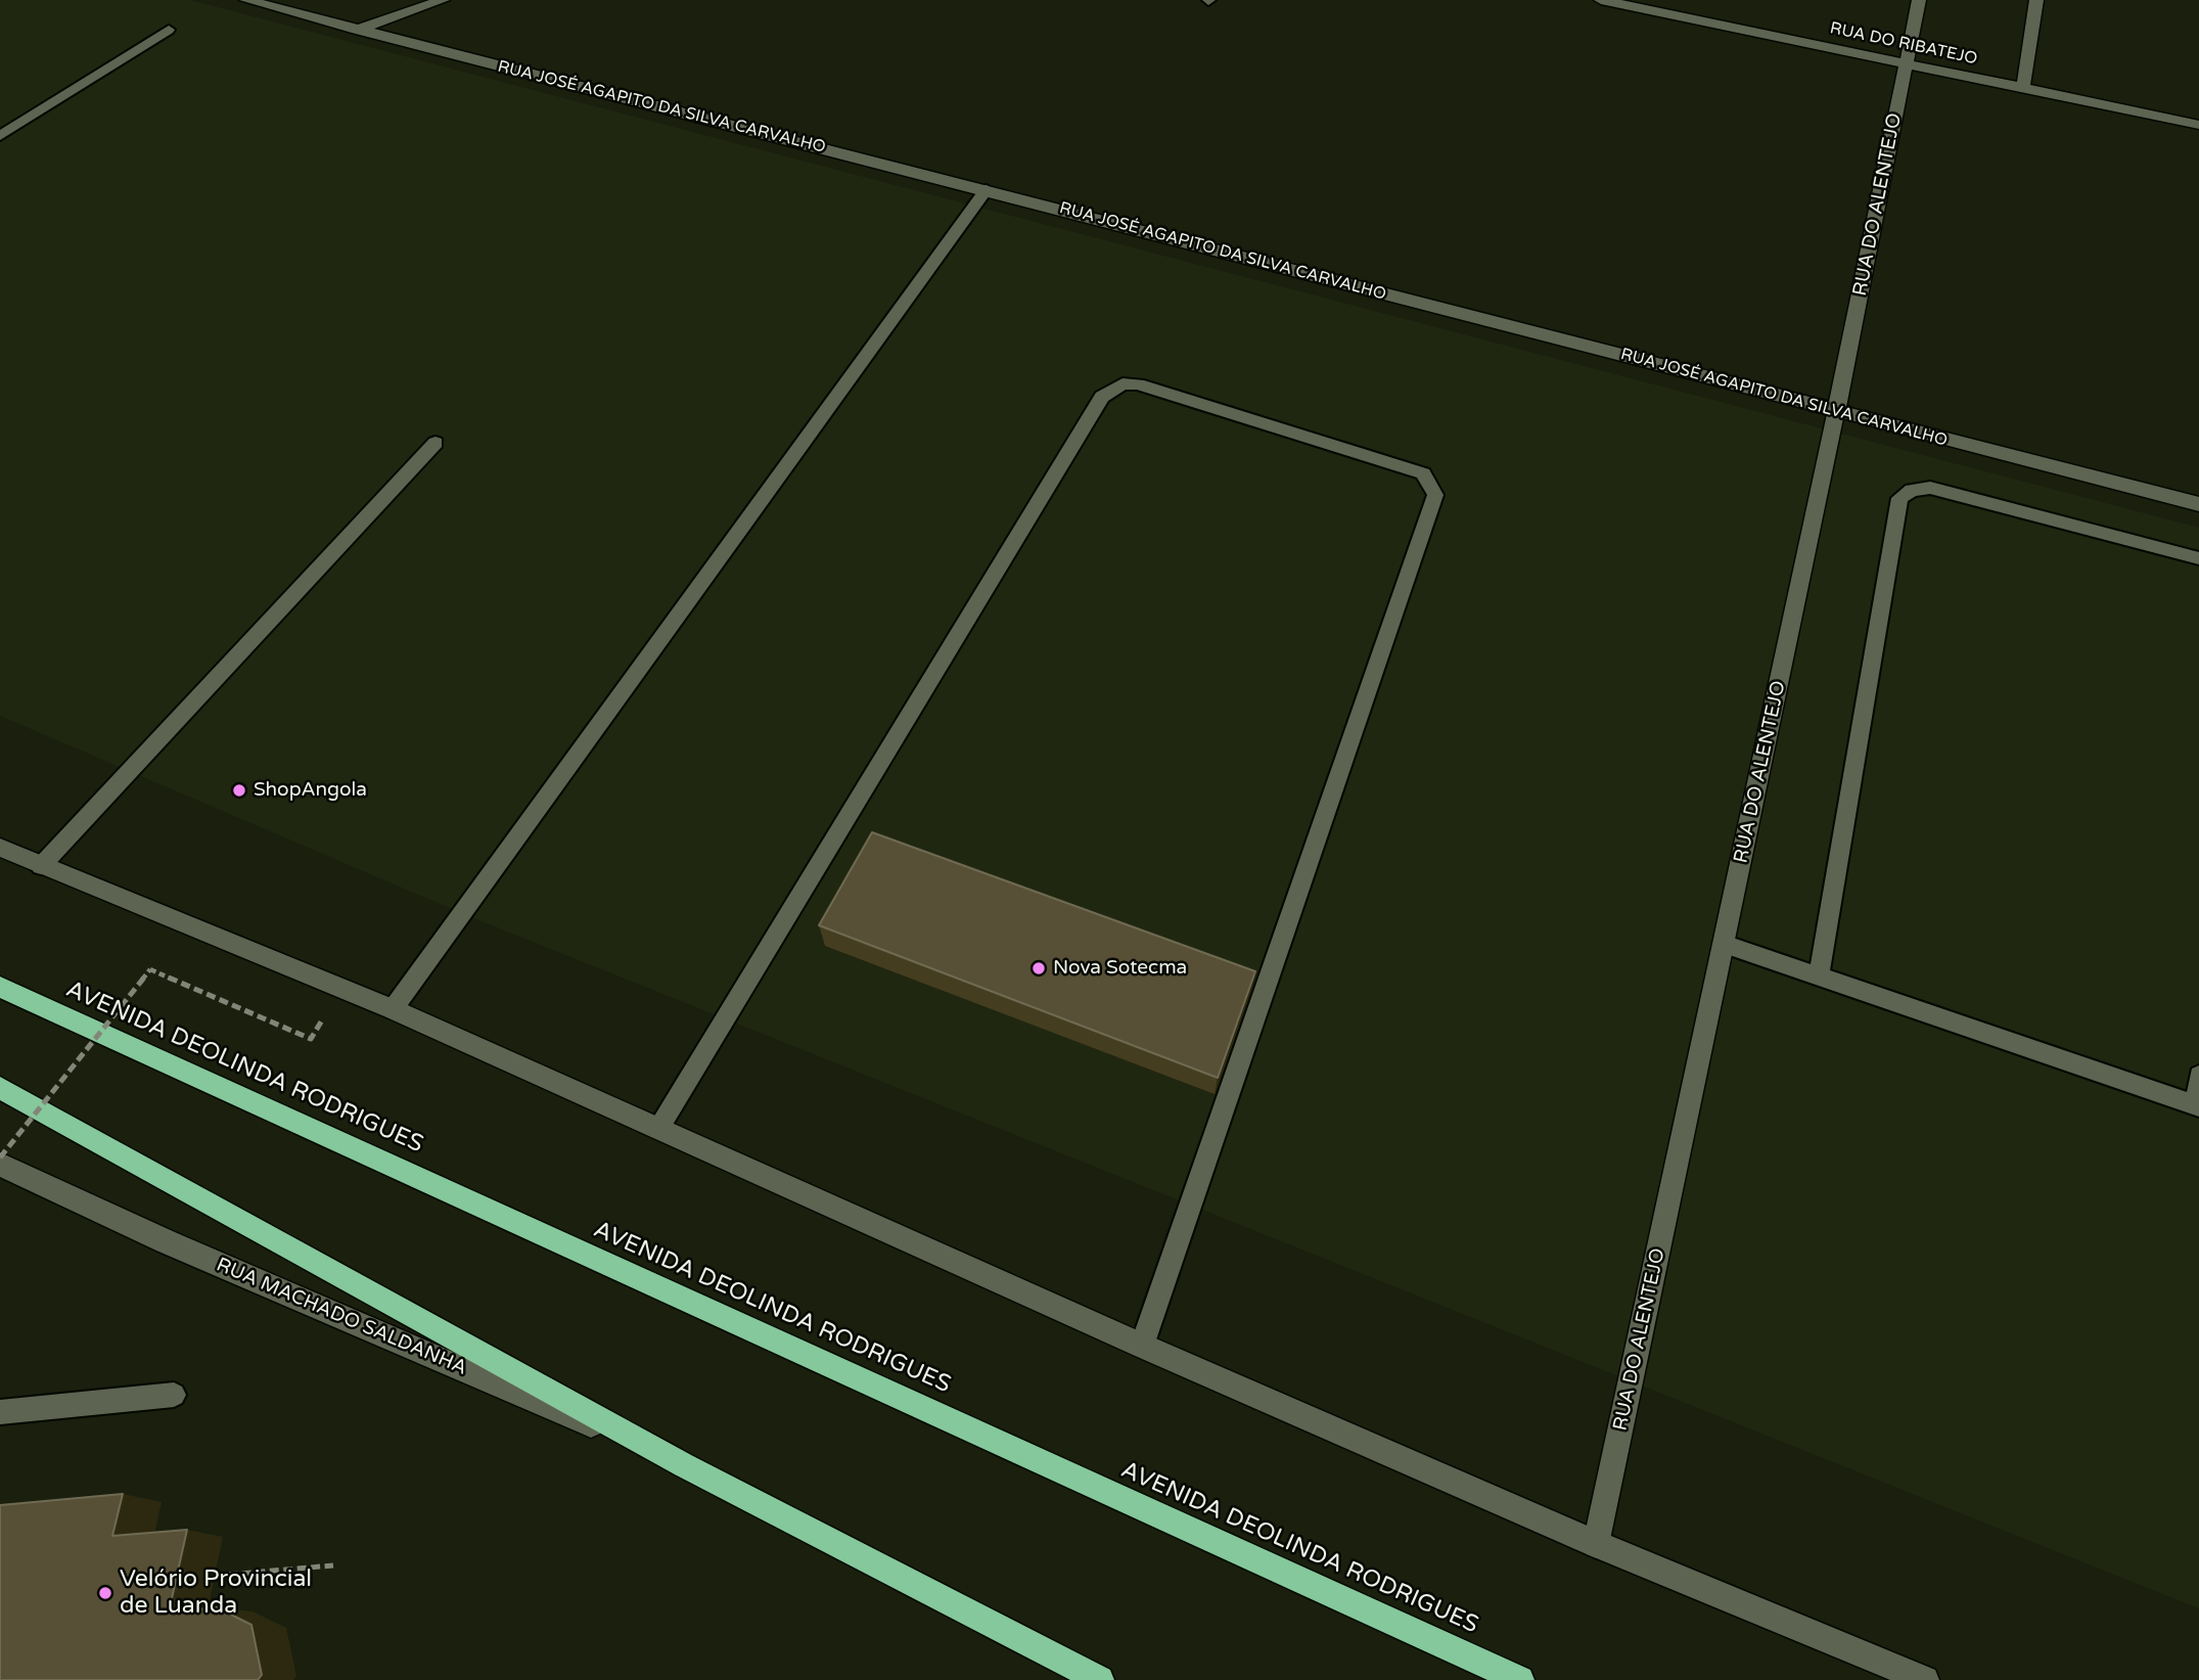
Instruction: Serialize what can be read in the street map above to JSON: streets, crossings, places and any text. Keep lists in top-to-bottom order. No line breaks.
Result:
{"streets":{"highway":["AVENIDA DEOLINDA RODRIGUES"],"street":["RUA DO RIBATEJO","RUA JOSÉ AGAPITO DA SILVA CARVALHO","RUA DO ALENTEJO","RUA MACHADO SALDANHA"]},"crossings":[["RUA DO RIBATEJO","RUA DO ALENTEJO"],["RUA JOSÉ AGAPITO DA SILVA CARVALHO","RUA DO ALENTEJO"]],"places":["ShopAngola","Nova Sotecma","Velório Provincial de Luanda"]}
